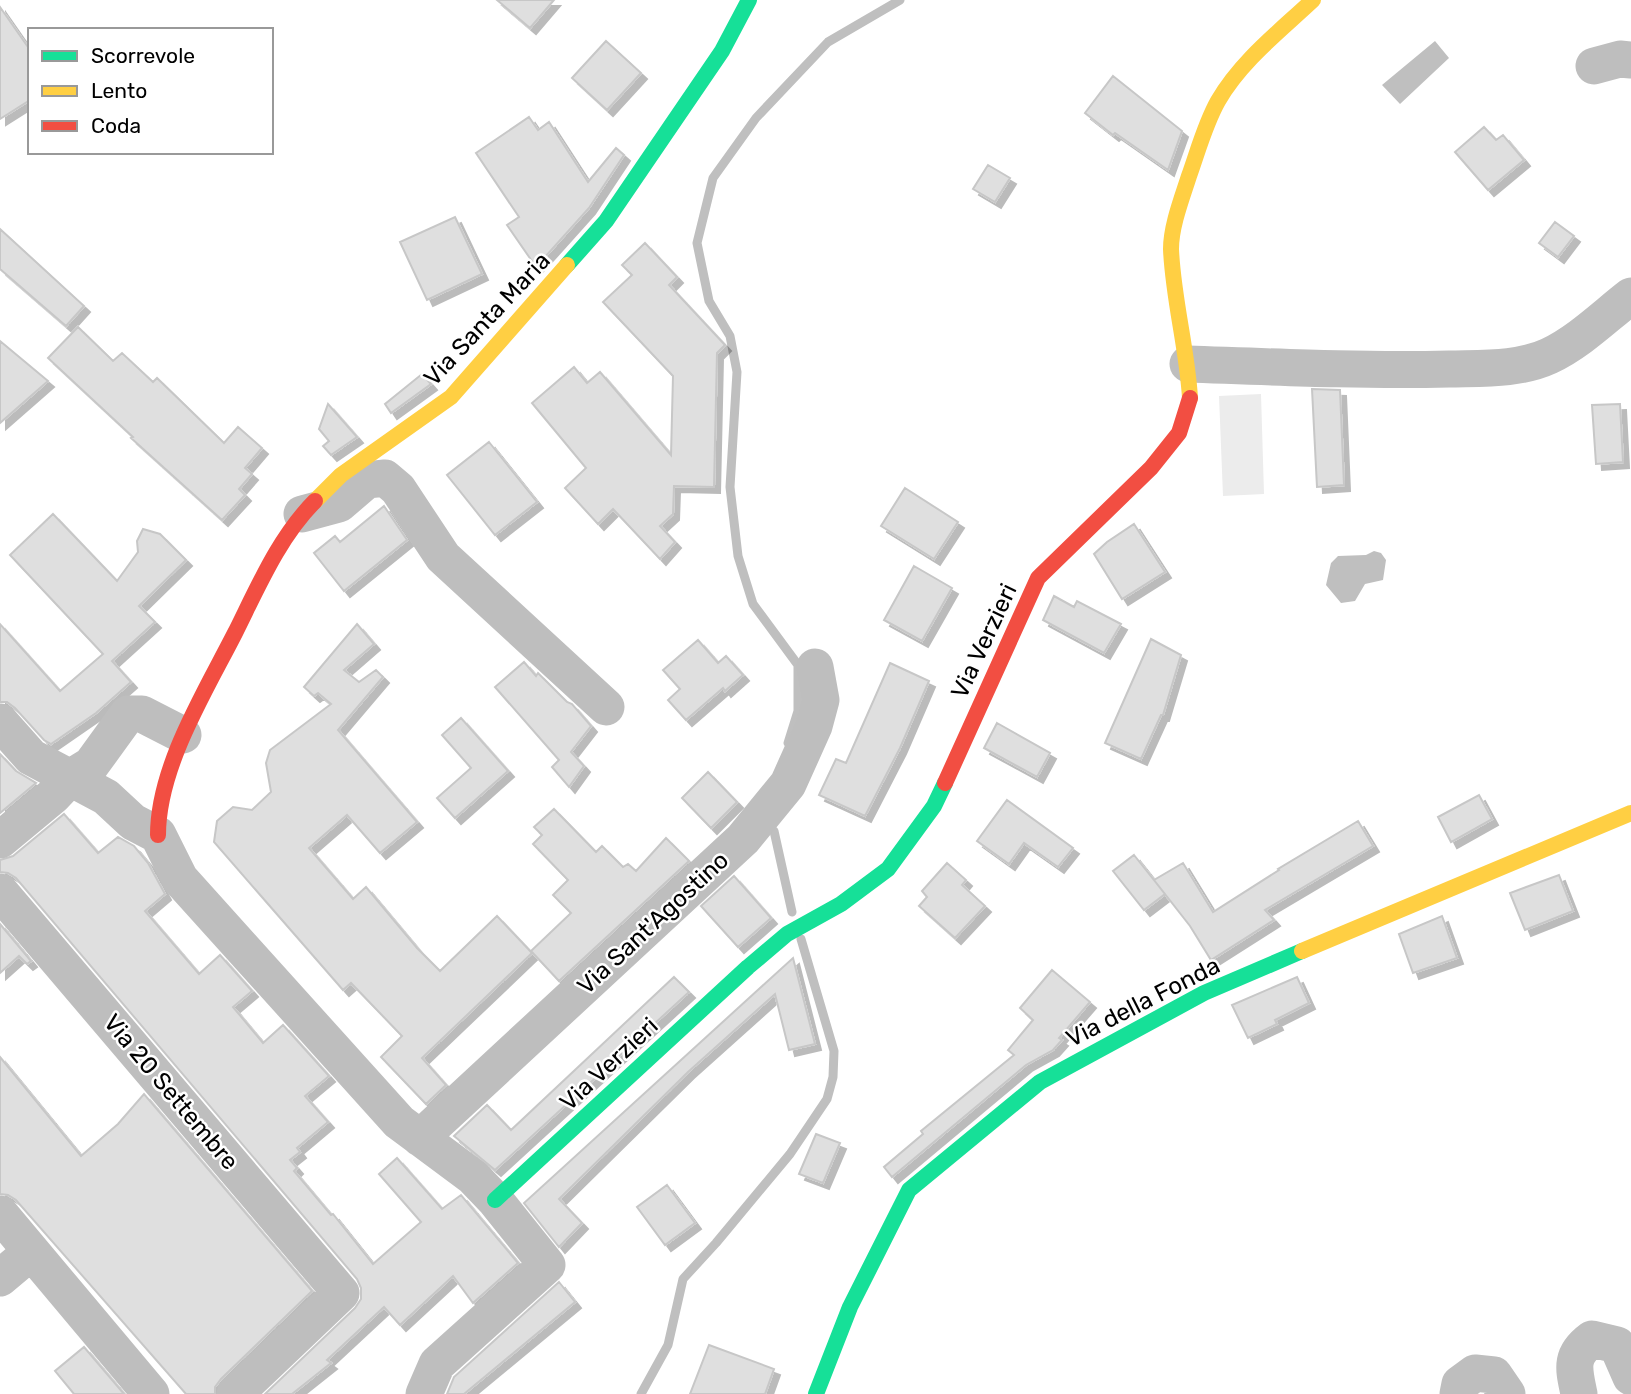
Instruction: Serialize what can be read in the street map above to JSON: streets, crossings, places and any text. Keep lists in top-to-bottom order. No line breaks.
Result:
{"streets":{"street":["Via Santa Maria","Via Verzieri","Via Sant'Agostino","Via della Fonda","Via 20 Settembre"]},"legend":["Scorrevole","Lento","Coda"]}
